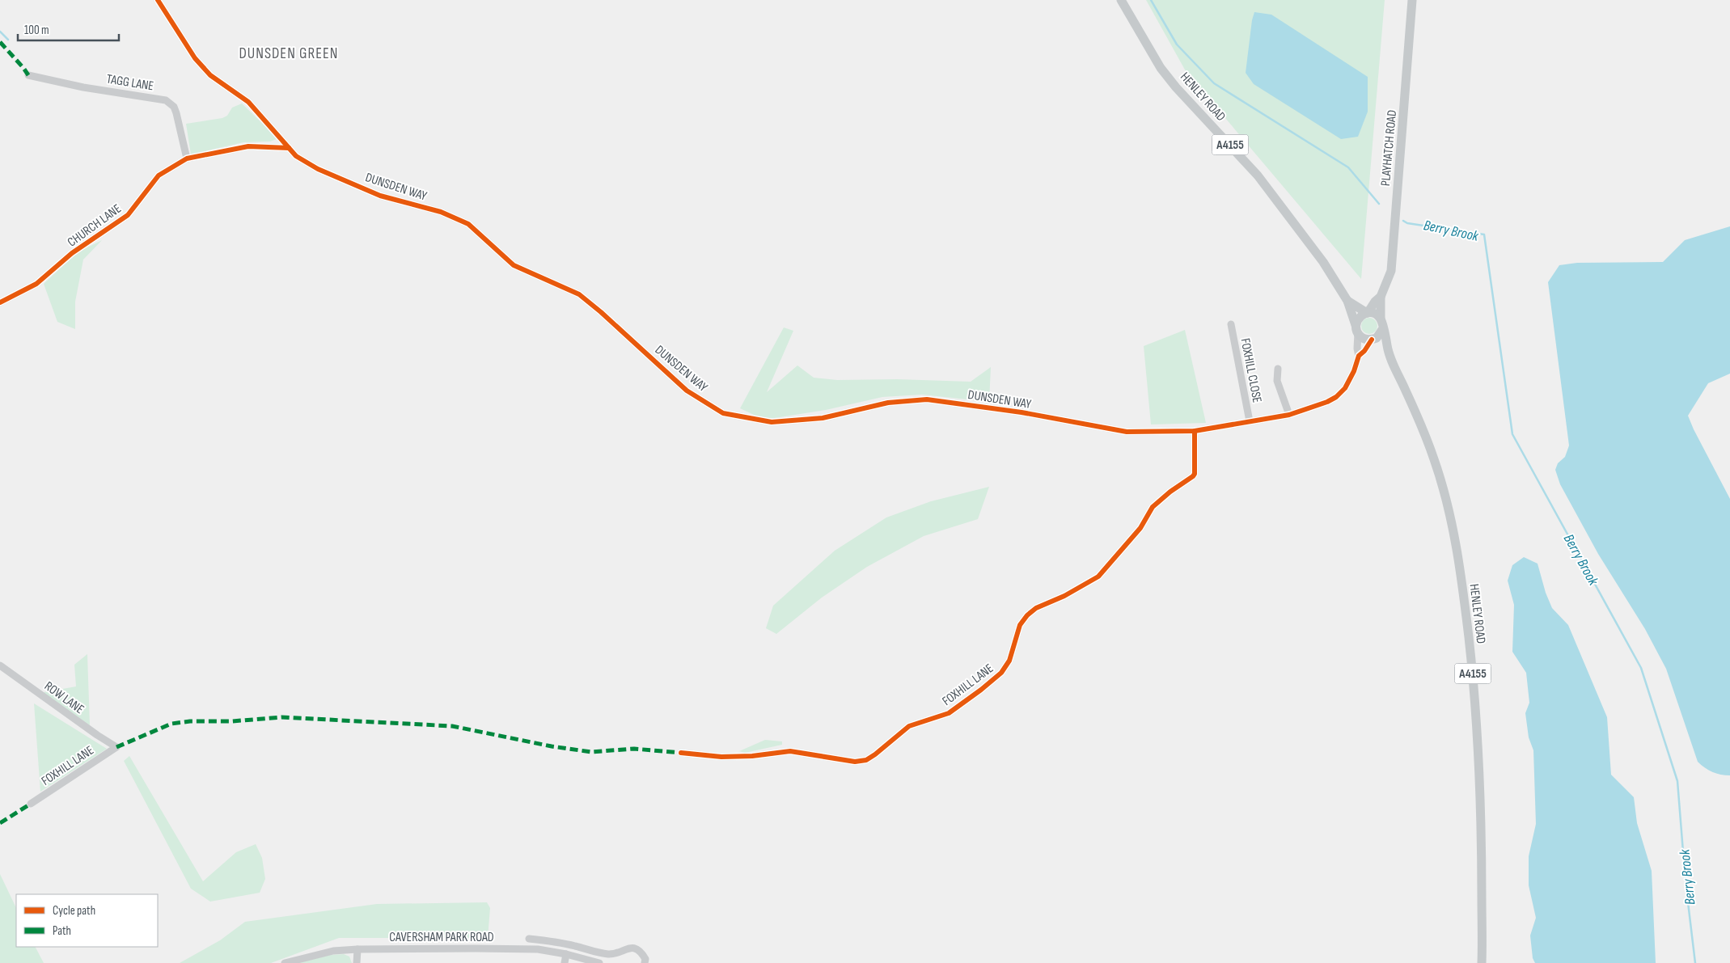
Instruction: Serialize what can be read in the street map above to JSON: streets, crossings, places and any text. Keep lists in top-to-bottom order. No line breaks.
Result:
{"streets":{"main road":["HENLEY ROAD","A4155","PLAYHATCH ROAD"],"street":["TAGG LANE","DUNSDEN WAY","CHURCH LANE","FOXHILL CLOSE","FOXHILL LANE","ROW LANE","CAVERSHAM PARK ROAD"]},"crossings":[["TAGG LANE","CHURCH LANE"],["HENLEY ROAD","PLAYHATCH ROAD"],["HENLEY ROAD","DUNSDEN WAY"],["PLAYHATCH ROAD","DUNSDEN WAY"],["DUNSDEN WAY","CHURCH LANE"],["DUNSDEN WAY","FOXHILL CLOSE"],["DUNSDEN WAY","FOXHILL LANE"],["FOXHILL LANE","ROW LANE"]],"districts":["DUNSDEN GREEN"],"water":["Berry Brook"],"legend":["Cycle path","Path"],"scale_bar":"100 m"}
